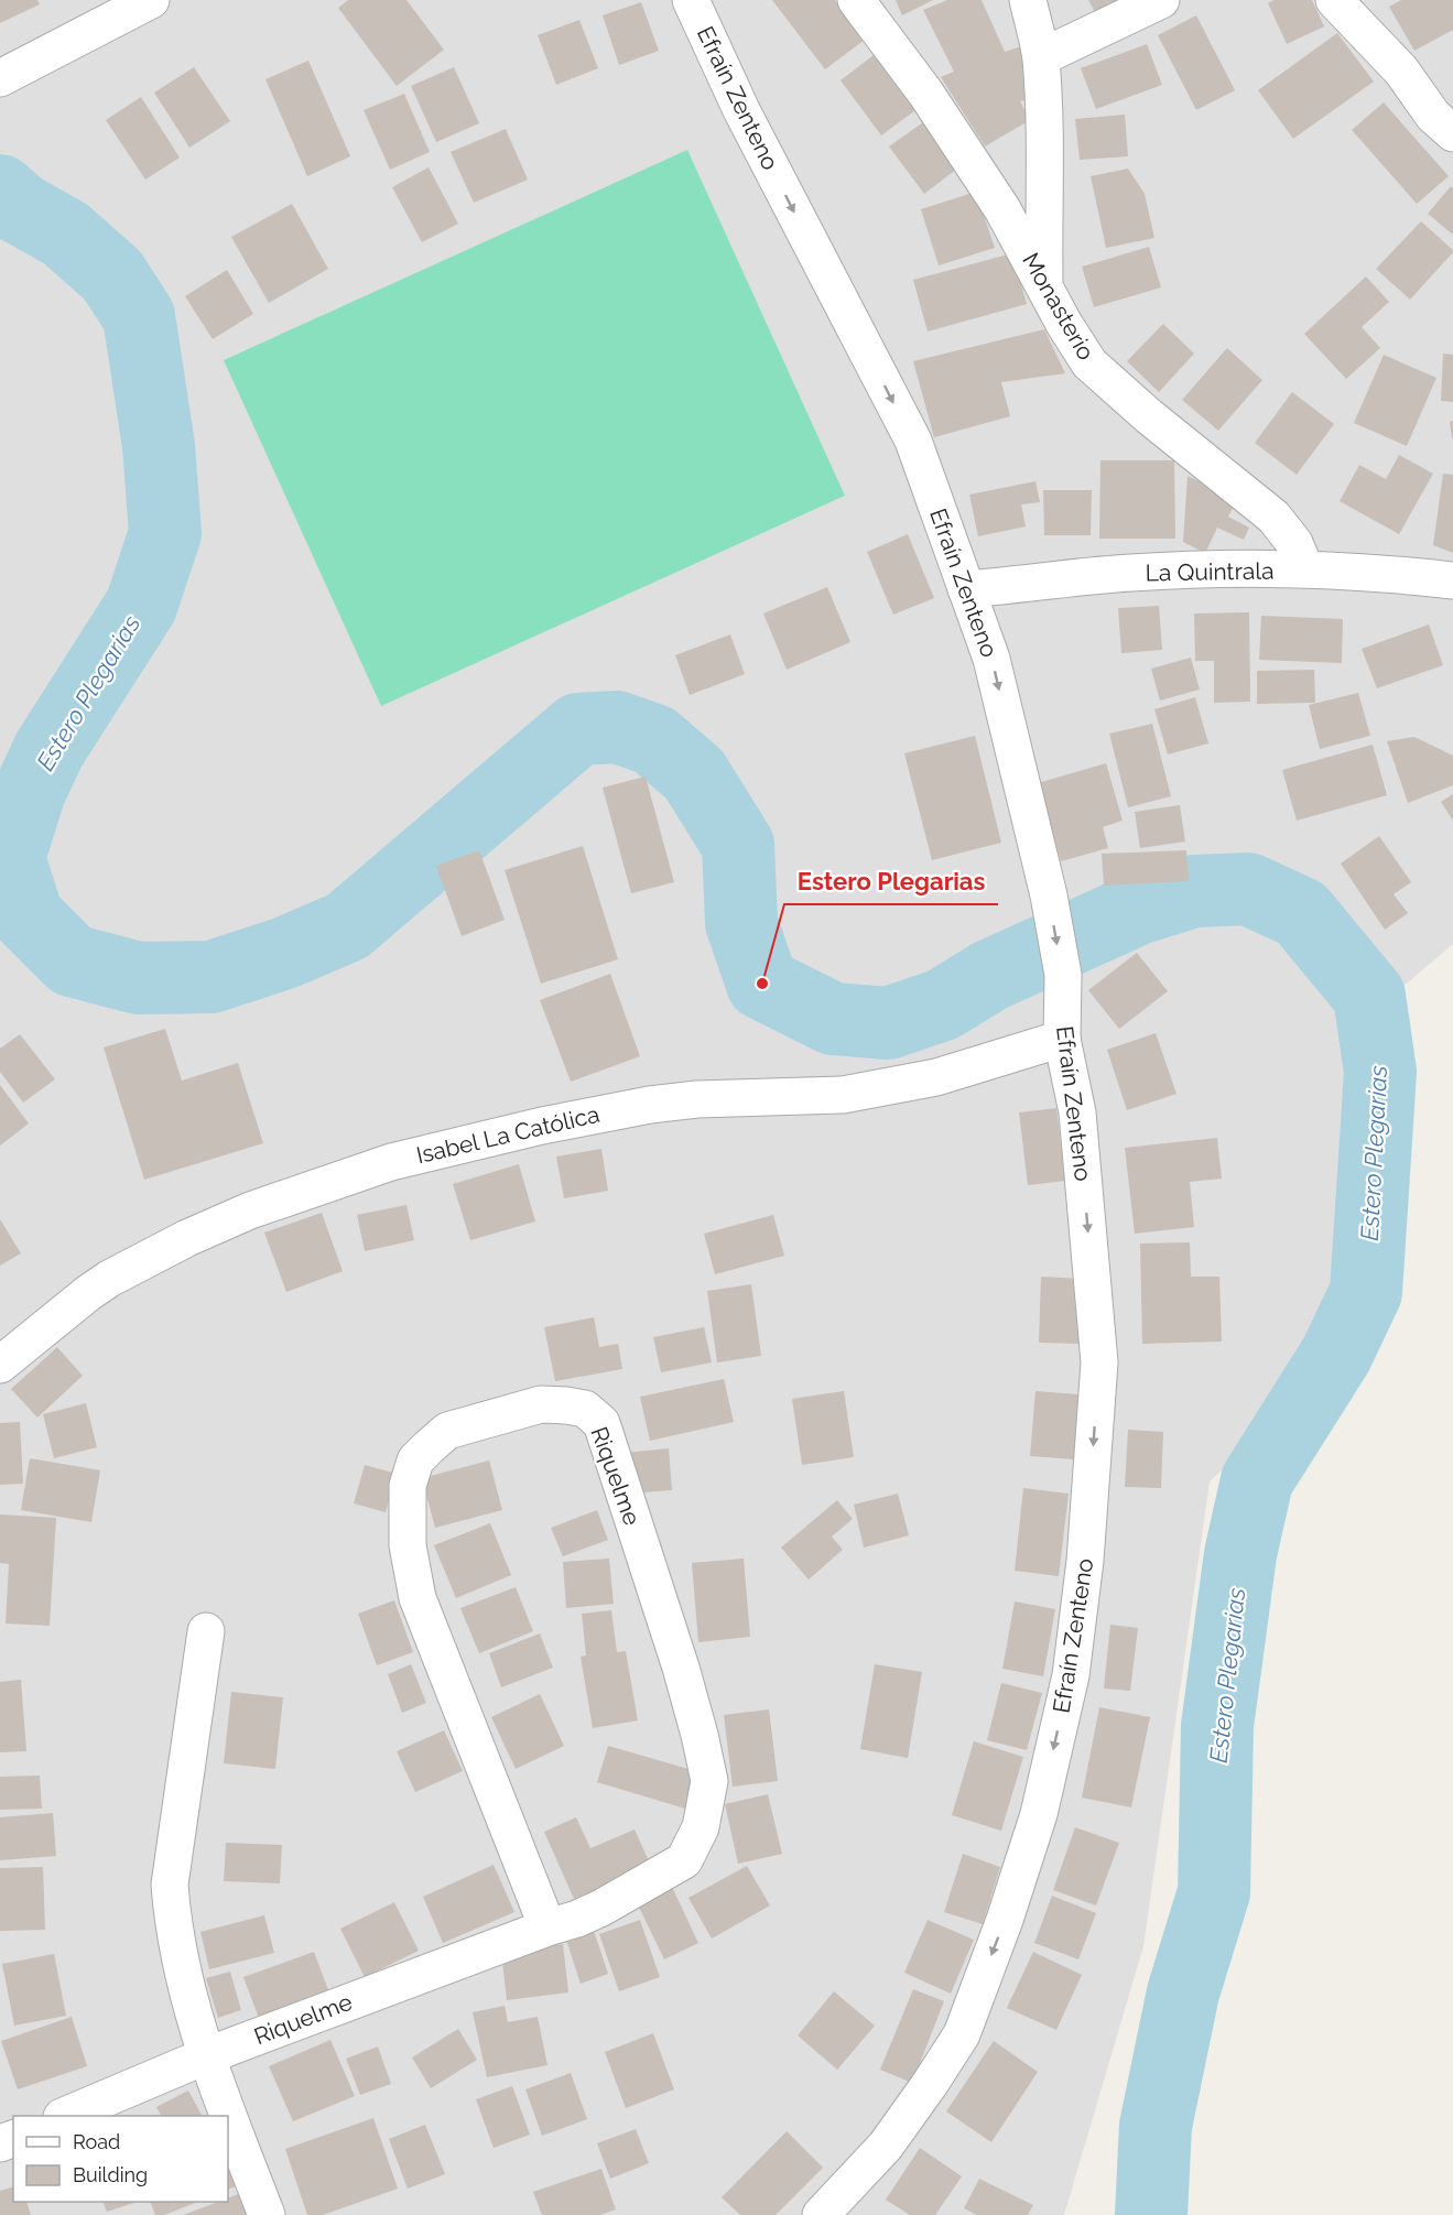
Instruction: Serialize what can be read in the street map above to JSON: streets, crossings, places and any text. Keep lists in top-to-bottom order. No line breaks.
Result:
{"streets":{"street":["Efraín Zenteno","Monasterio","La Quintrala","Isabel La Católica","Riquelme"]},"crossings":[["Efraín Zenteno","La Quintrala"],["Efraín Zenteno","Isabel La Católica"],["Monasterio","La Quintrala"]],"one_way":["Efraín Zenteno"],"water":["Estero Plegarias"],"places":["Estero Plegarias"],"legend":["Road","Building"]}
